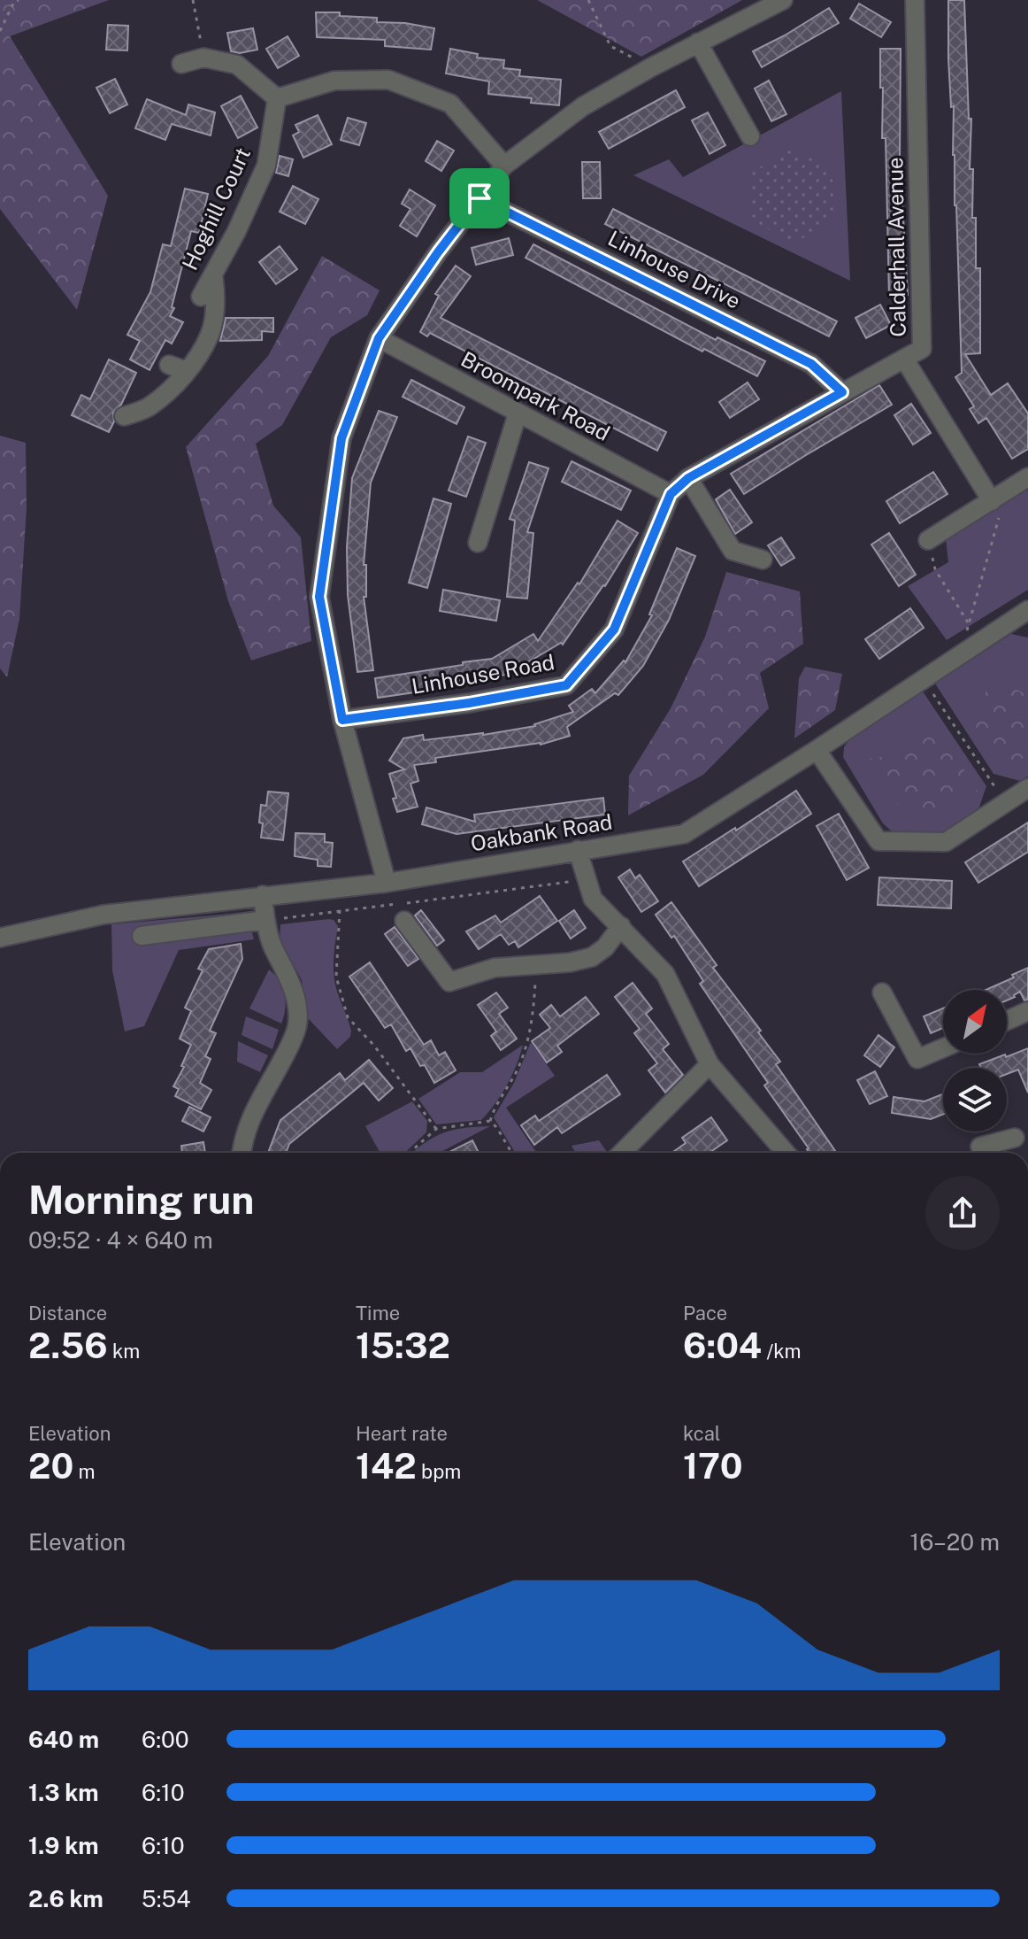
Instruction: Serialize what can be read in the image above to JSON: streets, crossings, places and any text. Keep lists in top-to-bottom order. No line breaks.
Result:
{"streets":{"street":["Hoghill Court","Calderhall Avenue","Linhouse Drive","Broompark Road","Linhouse Road","Oakbank Road"]},"crossings":[["Calderhall Avenue","Linhouse Road"],["Linhouse Drive","Linhouse Road"],["Broompark Road","Linhouse Road"]],"north":"top right","page":{"heading":["Morning run","09:52 · 4 × 640 m"],"stats":[["Distance","2.56 km"],["Time","15:32"],["Pace","6:04 /km"],["Elevation","20 m"],["Heart rate","142 bpm"],["kcal","170"]],"chart":["Elevation","16–20 m"],"list":[{"name":"640 m","note":"6:00"},{"name":"1.3 km","note":"6:10"},{"name":"1.9 km","note":"6:10"},{"name":"2.6 km","note":"5:54"}]}}
